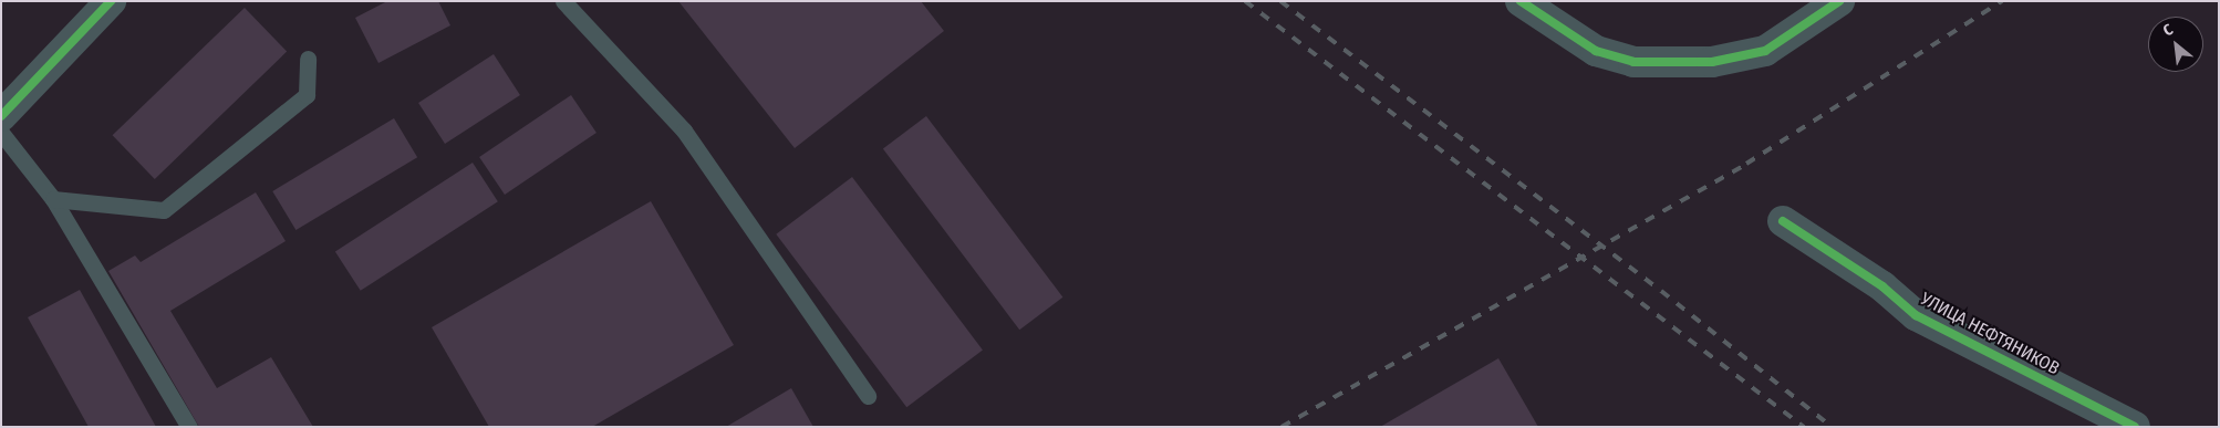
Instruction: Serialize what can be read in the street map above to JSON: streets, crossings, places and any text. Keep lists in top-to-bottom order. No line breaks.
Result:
{"streets":{"street":["УЛИЦА НЕФТЯНИКОВ"]},"north":"top left"}
